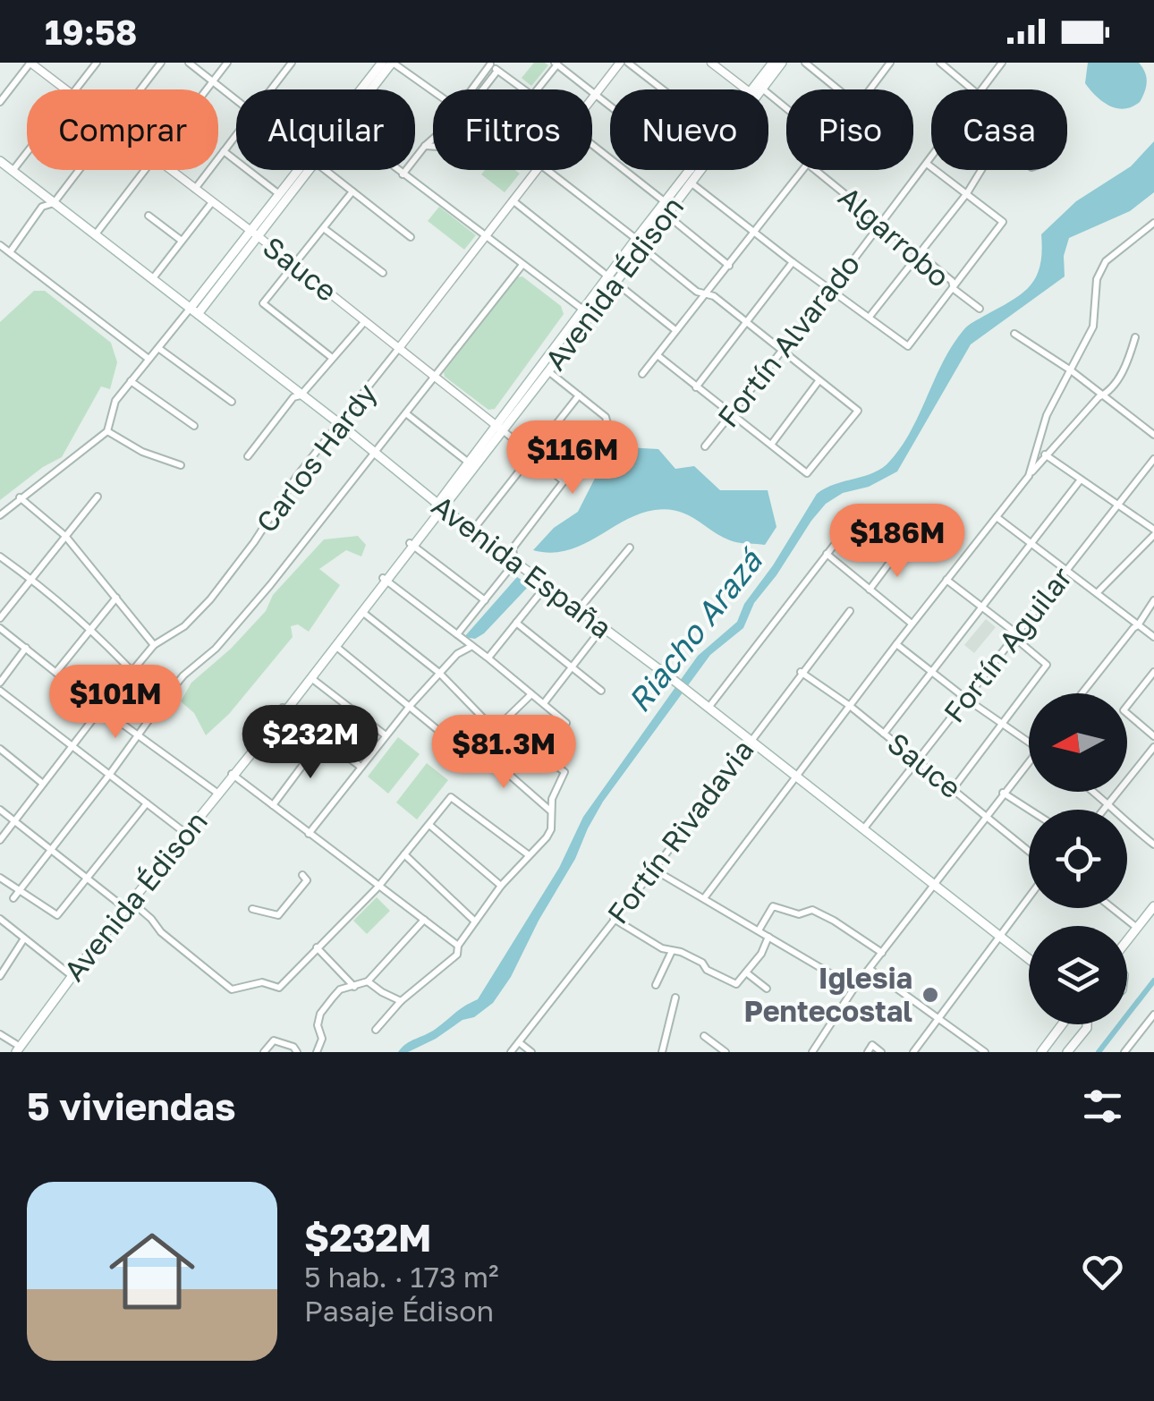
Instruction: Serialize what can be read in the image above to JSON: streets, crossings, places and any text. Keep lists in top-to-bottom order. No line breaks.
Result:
{"streets":{"main road":["Avenida Édison","Avenida España"],"street":["Algarrobo","Sauce","Fortín Alvarado","Carlos Hardy","Fortín Aguilar","Fortín Rivadavia"]},"crossings":[["Algarrobo","Fortín Alvarado"],["Sauce","Avenida Édison"],["Sauce","Carlos Hardy"],["Sauce","Fortín Aguilar"],["Sauce","Fortín Rivadavia"],["Avenida Édison","Avenida España"],["Carlos Hardy","Avenida España"],["Avenida España","Fortín Aguilar"],["Avenida España","Fortín Rivadavia"]],"water":["Riacho Arazá"],"places":["Iglesia Pentecostal"],"north":"left","page":{"status":"19:58","chip":["Comprar","Alquilar","Filtros","Nuevo","Piso","Casa"],"price":["$116M","$186M","$101M","$232M","$81.3M"],"heading":"5 viviendas","list":[{"name":"$232M","note":"5 hab. · 173 m² · Pasaje Édison"}]}}
